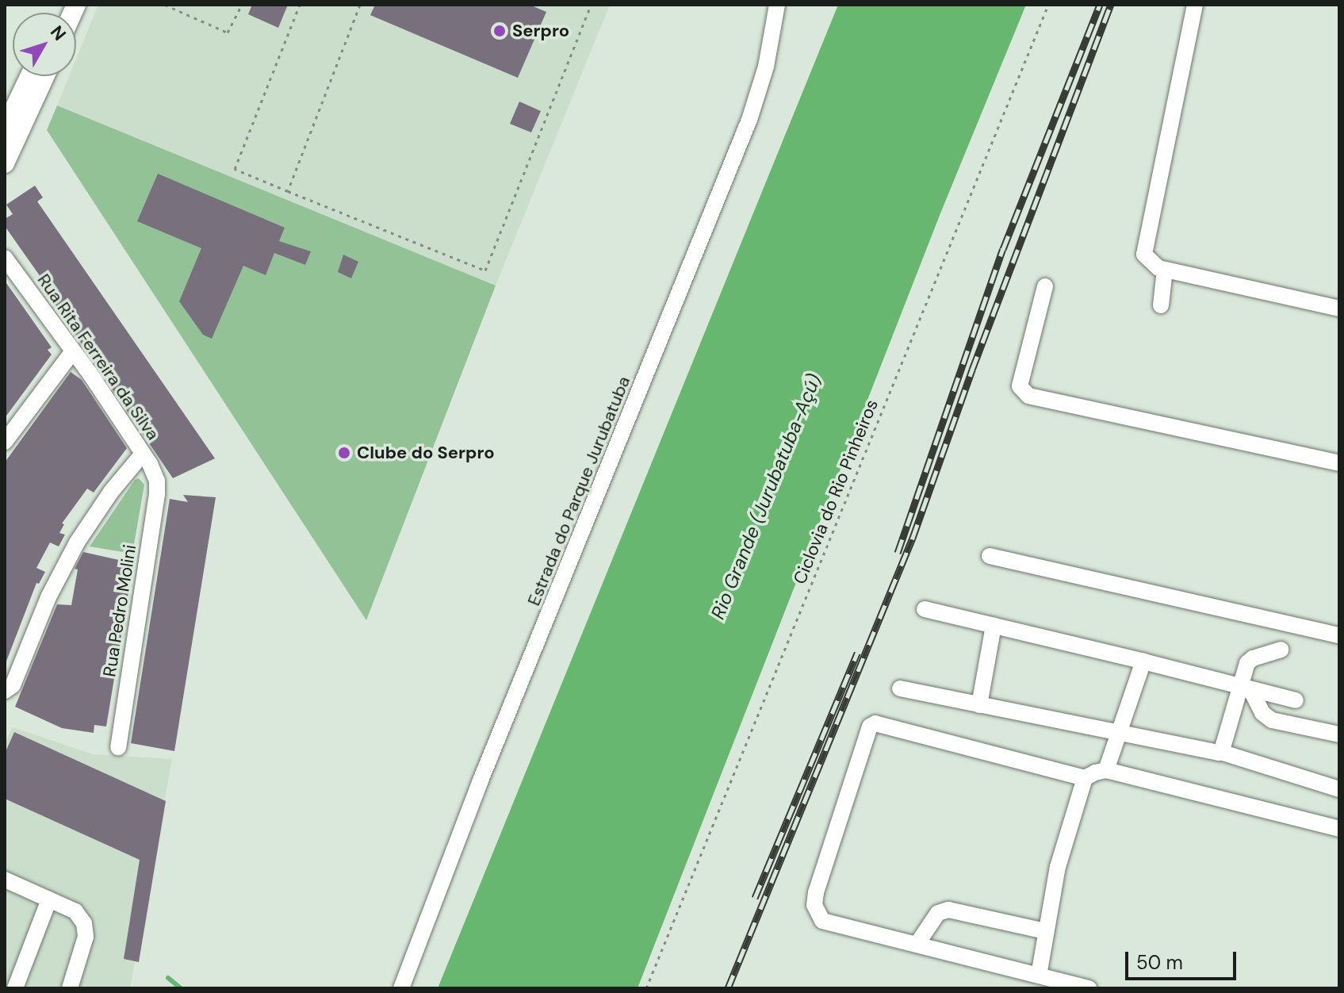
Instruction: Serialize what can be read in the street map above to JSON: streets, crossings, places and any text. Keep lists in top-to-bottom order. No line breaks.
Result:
{"streets":{"street":["Rua Rita Ferreira da Silva","Estrada do Parque Jurubatuba","Rua Pedro Molini"],"path":["Ciclovia do Rio Pinheiros"]},"crossings":[["Rua Rita Ferreira da Silva","Rua Pedro Molini"]],"water":["Rio Grande (Jurubatuba-Açú)"],"places":["Serpro","Clube do Serpro"],"scale_bar":"50 m","north":"top right"}
